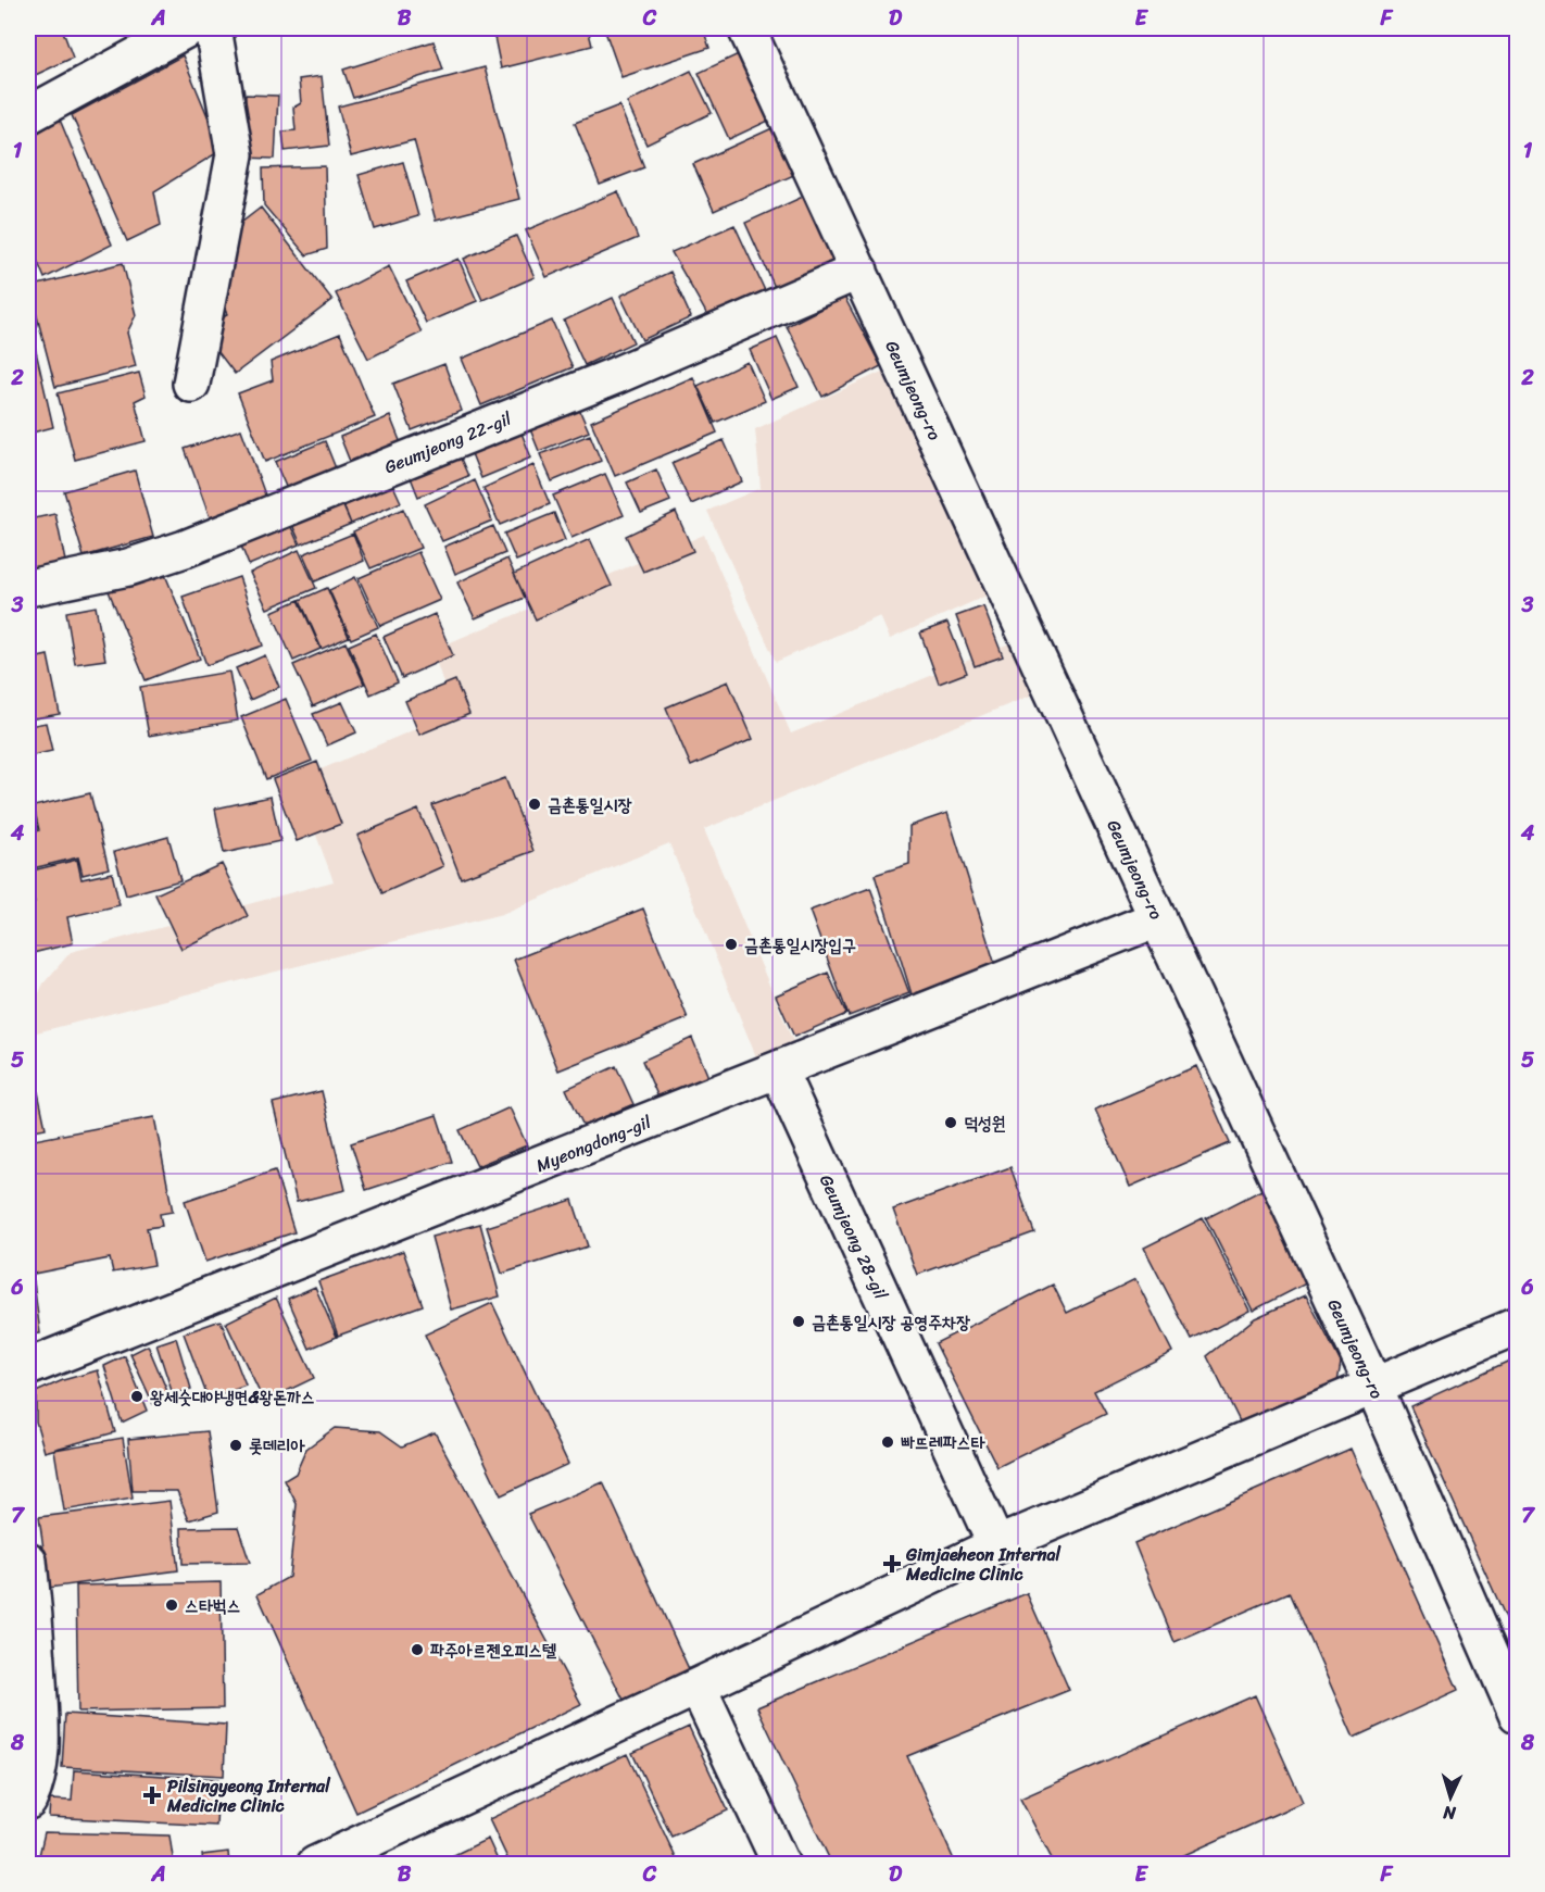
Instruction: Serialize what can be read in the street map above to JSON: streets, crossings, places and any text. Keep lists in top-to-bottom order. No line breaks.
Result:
{"streets":{"street":["Geumjeong-ro","Geumjeong 22-gil","Myeongdong-gil","Geumjeong 28-gil"]},"crossings":[["Geumjeong-ro","Geumjeong 22-gil"],["Geumjeong-ro","Myeongdong-gil"],["Myeongdong-gil","Geumjeong 28-gil"]],"places":{"other":["금촌통일시장","금촌통일시장입구","덕성원","금촌통일시장 공영주차장","왕세숫대야냉면&왕돈까스","빠뜨레파스타","롯데리아","스타벅스","파주아르젠오피스텔"],"health":["Gimjaeheon Internal Medicine Clinic","Pilsingyeong Internal Medicine Clinic"]},"north":"bottom","grid":{"columns":["A","B","C","D","E","F"],"rows":["1","2","3","4","5","6","7","8"]}}
